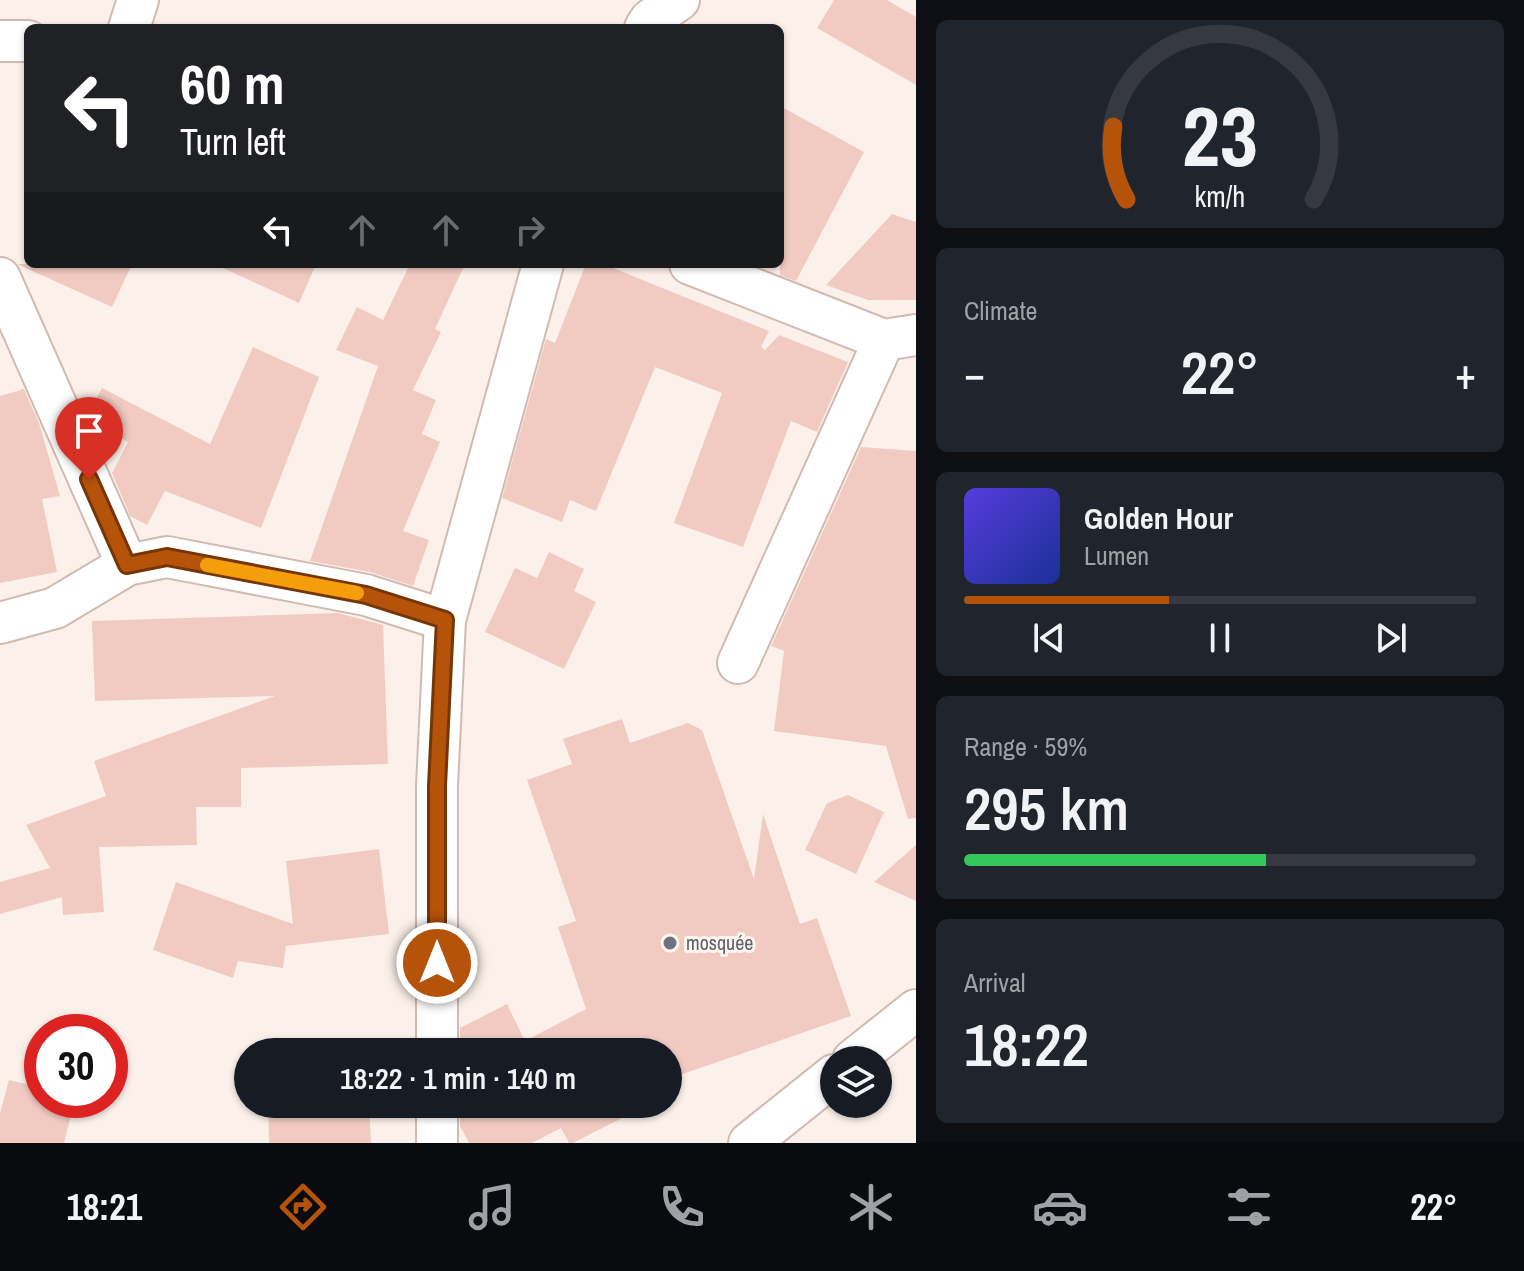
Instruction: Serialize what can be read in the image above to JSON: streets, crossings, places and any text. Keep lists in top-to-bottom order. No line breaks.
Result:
{"places":["mosquée"],"page":{"turn":["60 m","Turn left"],"tile":["Climate",["Range · 59%","295 km"],["Arrival","18:22"]],"heat":["−","22°","+"],"song":["Golden Hour","Lumen"],"limit":"30","trip":"18:22 · 1 min · 140 m","tabs":["18:21","22°"],"gauge":["23","km/h"]}}
